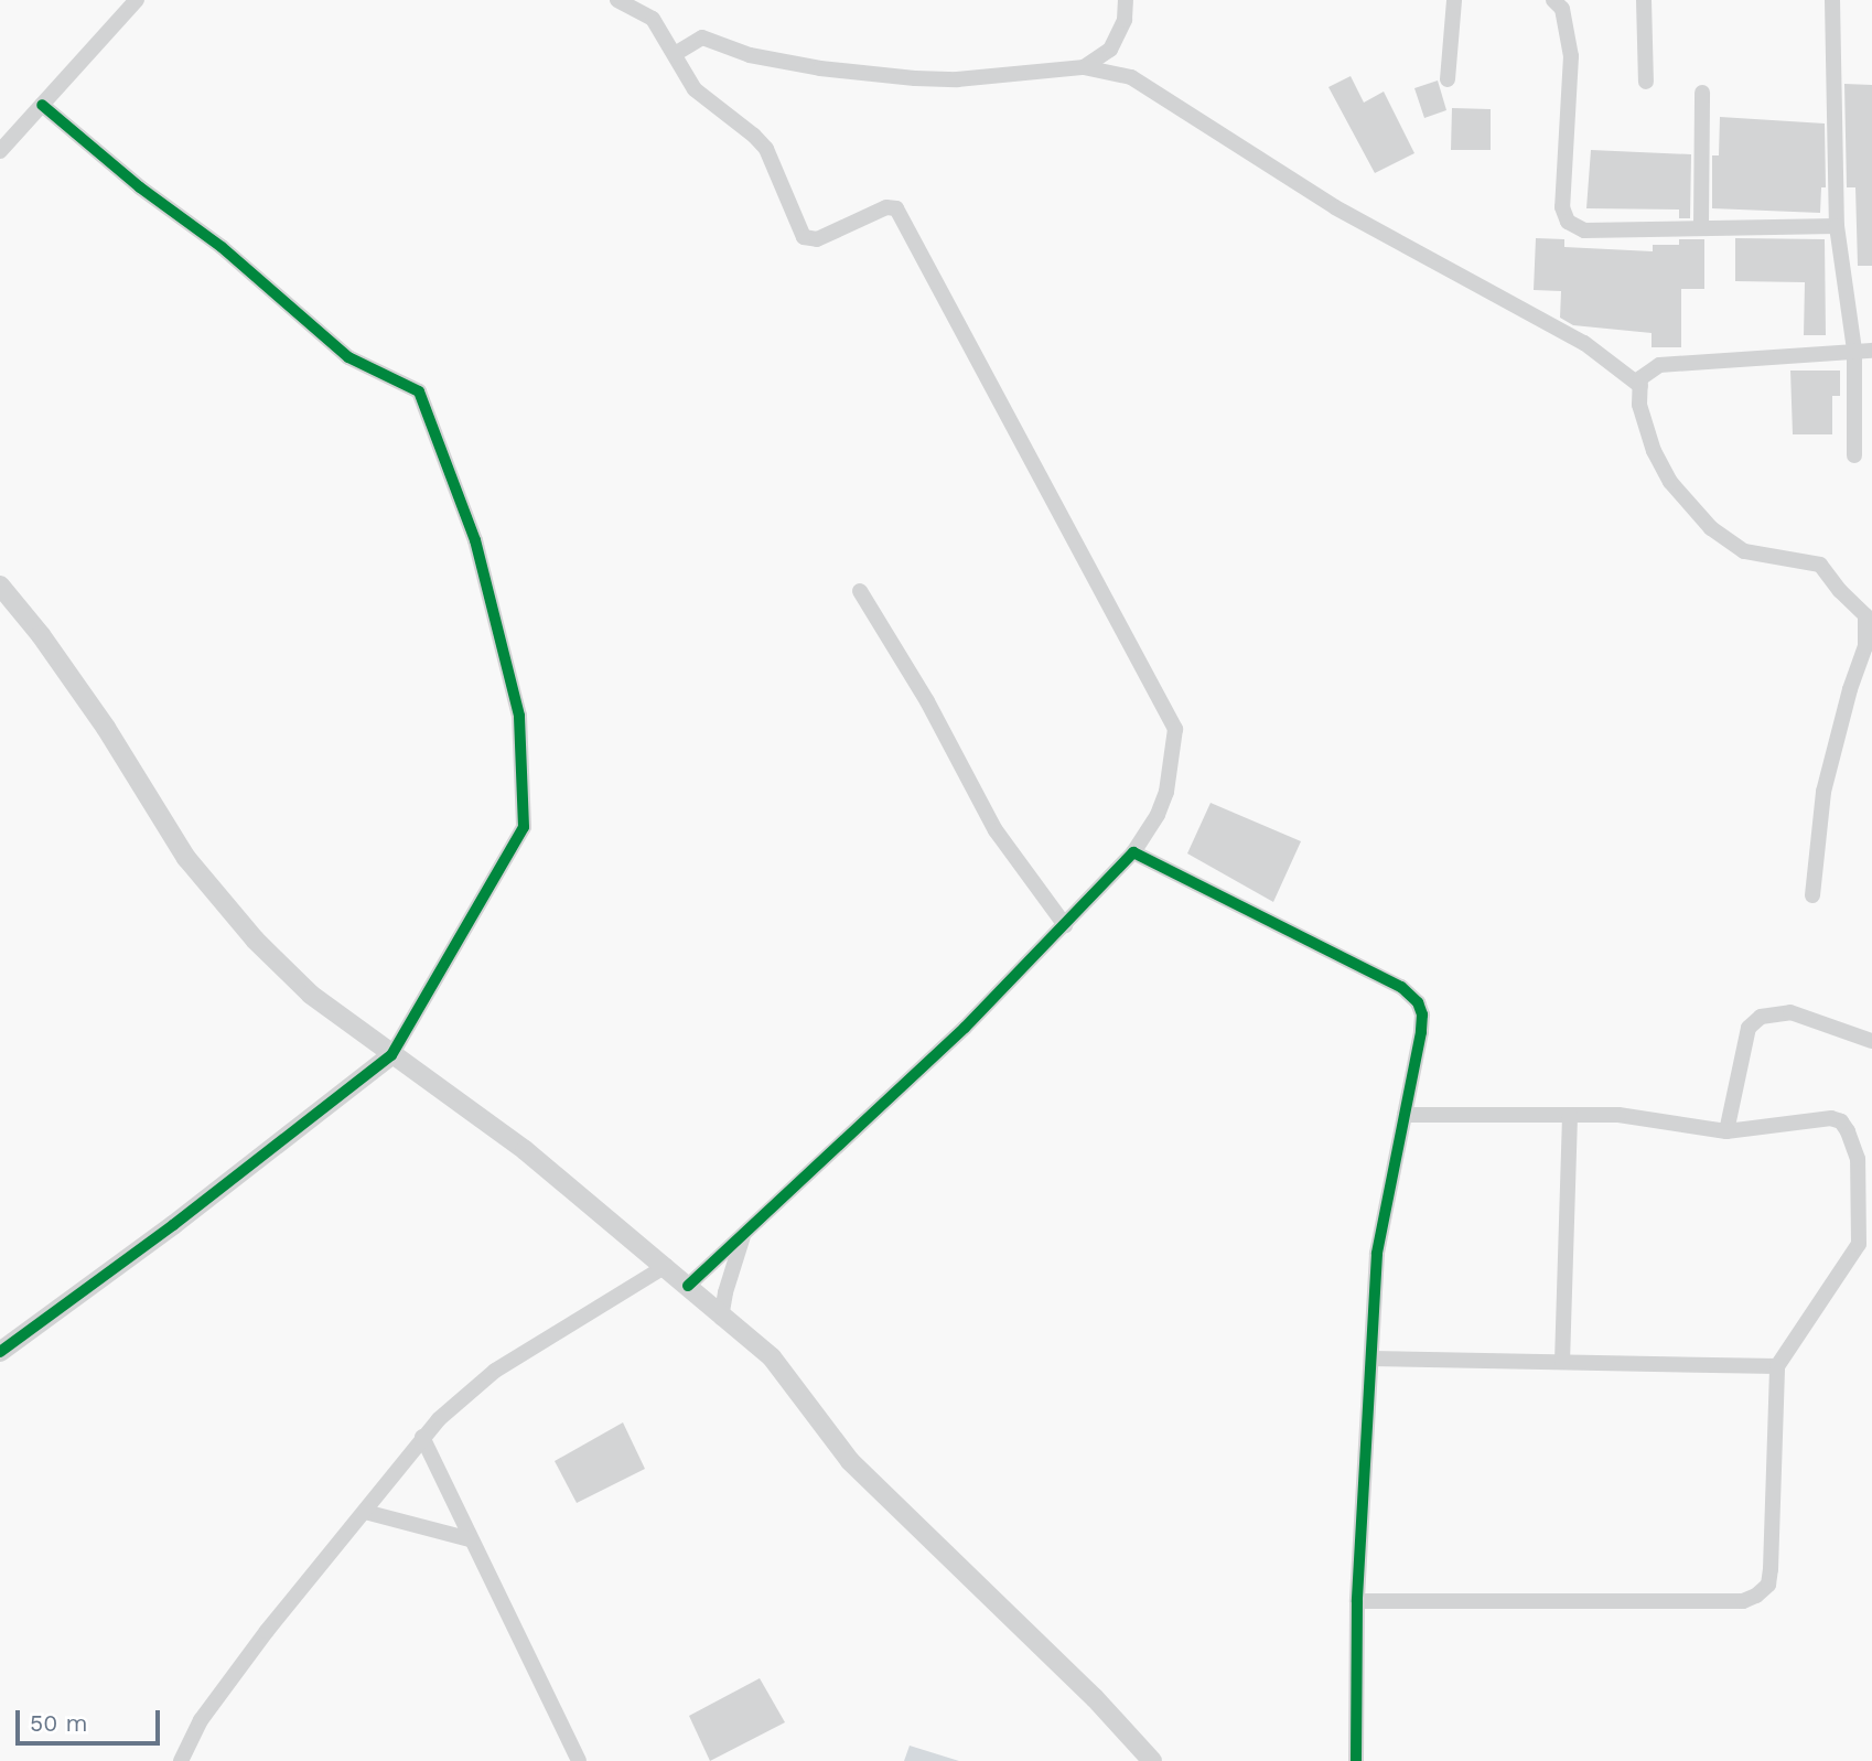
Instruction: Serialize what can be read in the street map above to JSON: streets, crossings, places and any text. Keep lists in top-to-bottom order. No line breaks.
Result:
{"scale_bar":"50 m"}
